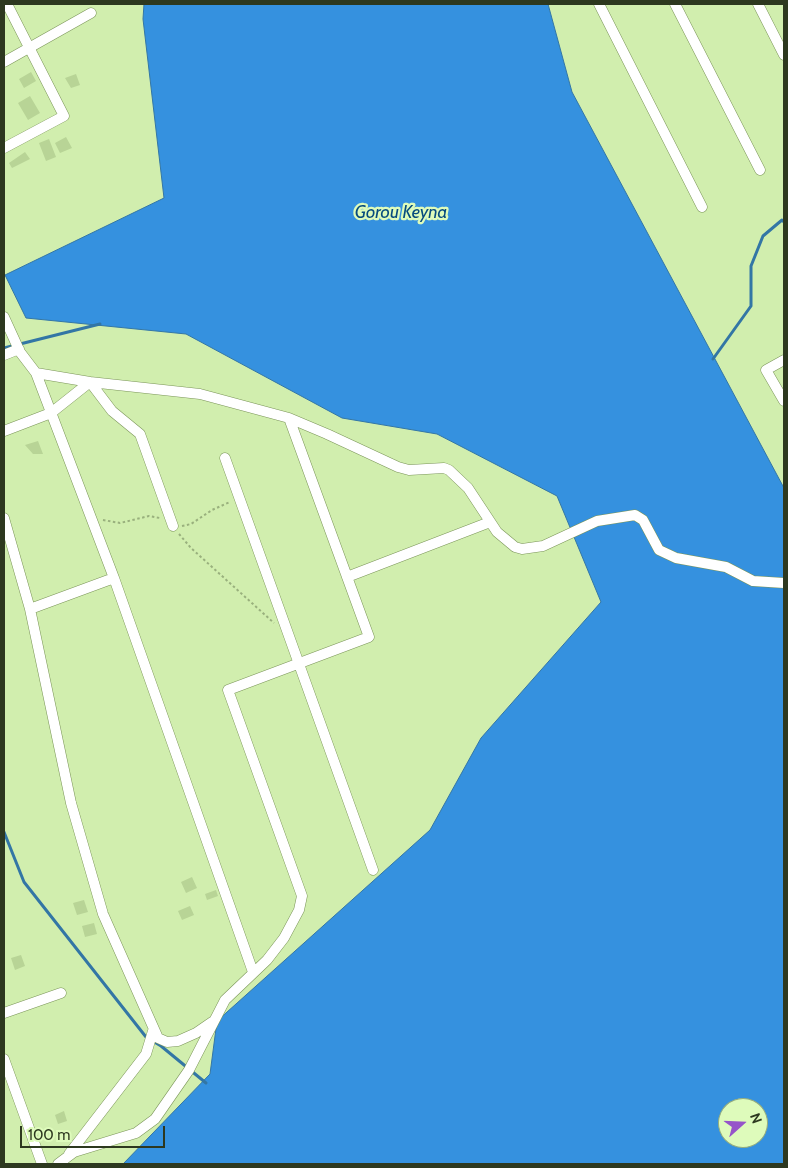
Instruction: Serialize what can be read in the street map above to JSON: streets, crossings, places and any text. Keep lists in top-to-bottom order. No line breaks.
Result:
{"water":["Gorou Keyna"],"scale_bar":"100 m","north":"right"}
